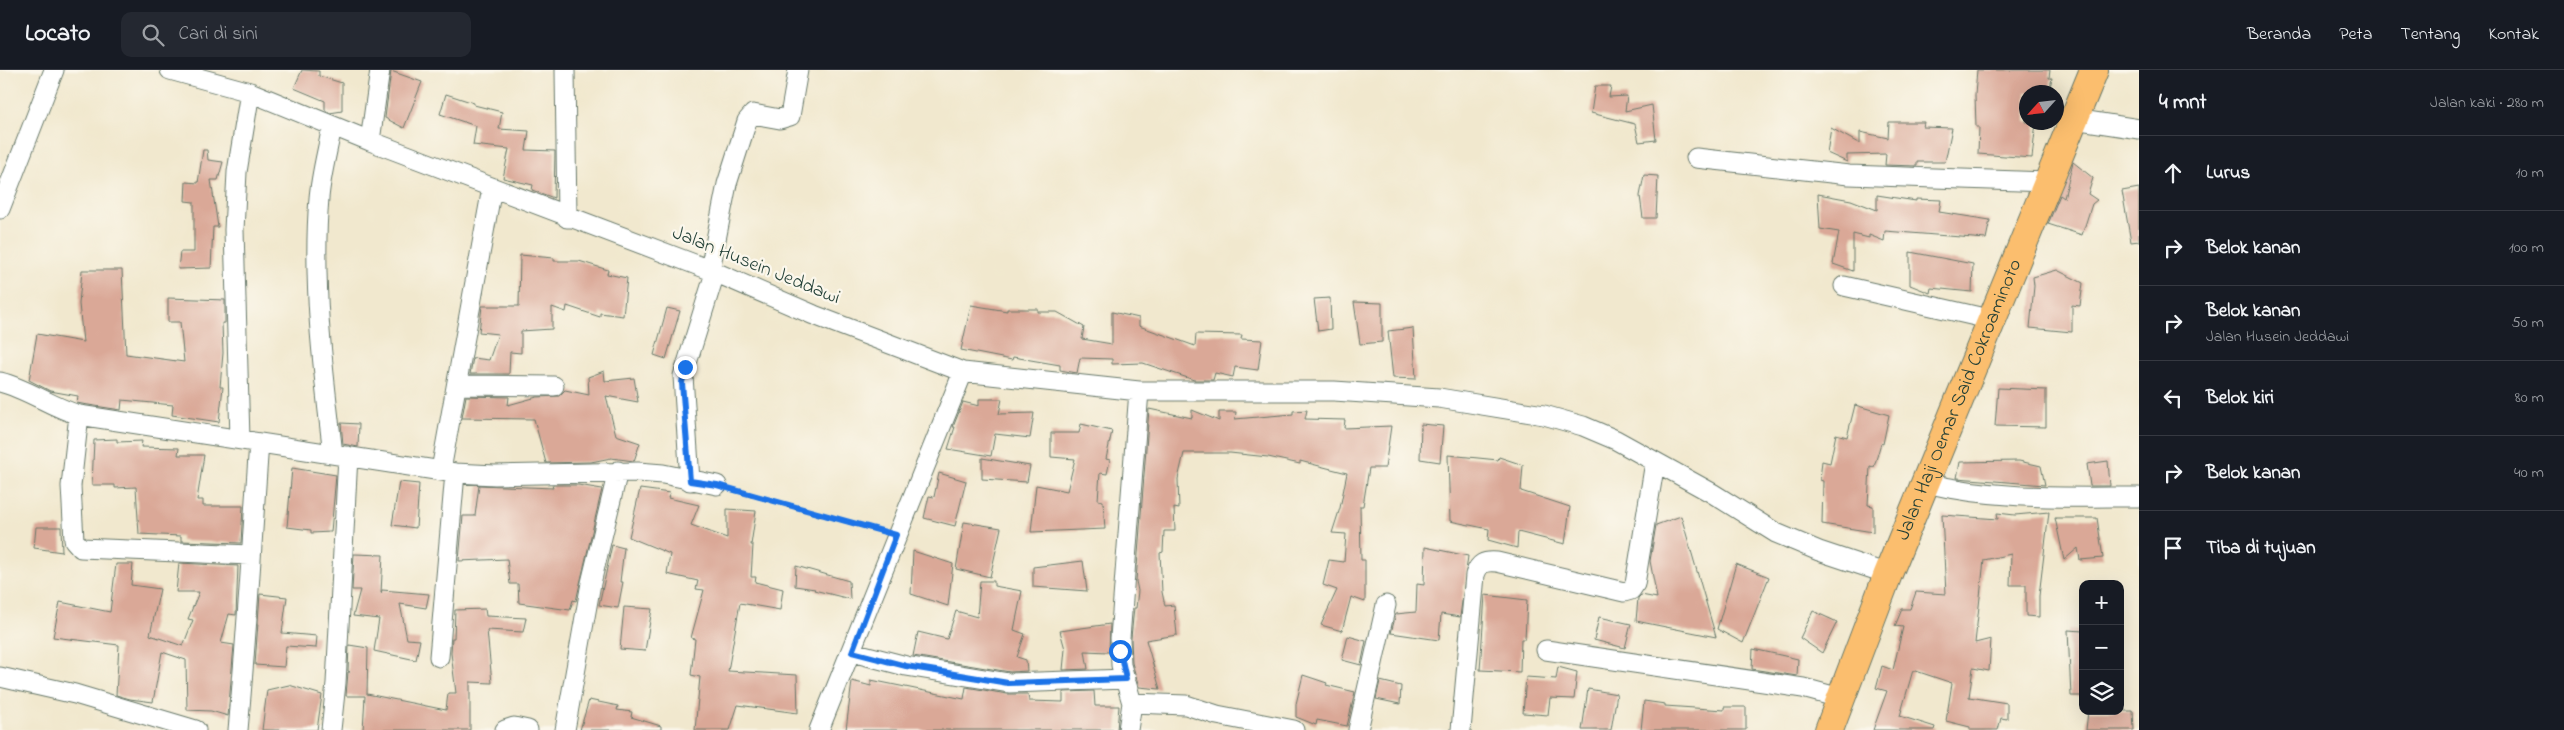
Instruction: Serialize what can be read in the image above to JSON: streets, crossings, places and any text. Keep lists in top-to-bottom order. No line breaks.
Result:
{"streets":{"highway":["Jalan Haji Oemar Said Cokroaminoto"],"street":["Jalan Husein Jeddawi"]},"crossings":[["Jalan Husein Jeddawi","Jalan Haji Oemar Said Cokroaminoto"]],"north":"bottom left","page":{"header":"Locato","search":"Cari di sini","nav":["Beranda","Peta","Tentang","Kontak"],"heading":["4 mnt","Jalan kaki · 280 m"],"list":[["Lurus","10 m"],["Belok kanan","100 m"],["Belok kanan","Jalan Husein Jeddawi","50 m"],["Belok kiri","80 m"],["Belok kanan","40 m"],"Tiba di tujuan"],"map_buttons":["+","−"]}}
